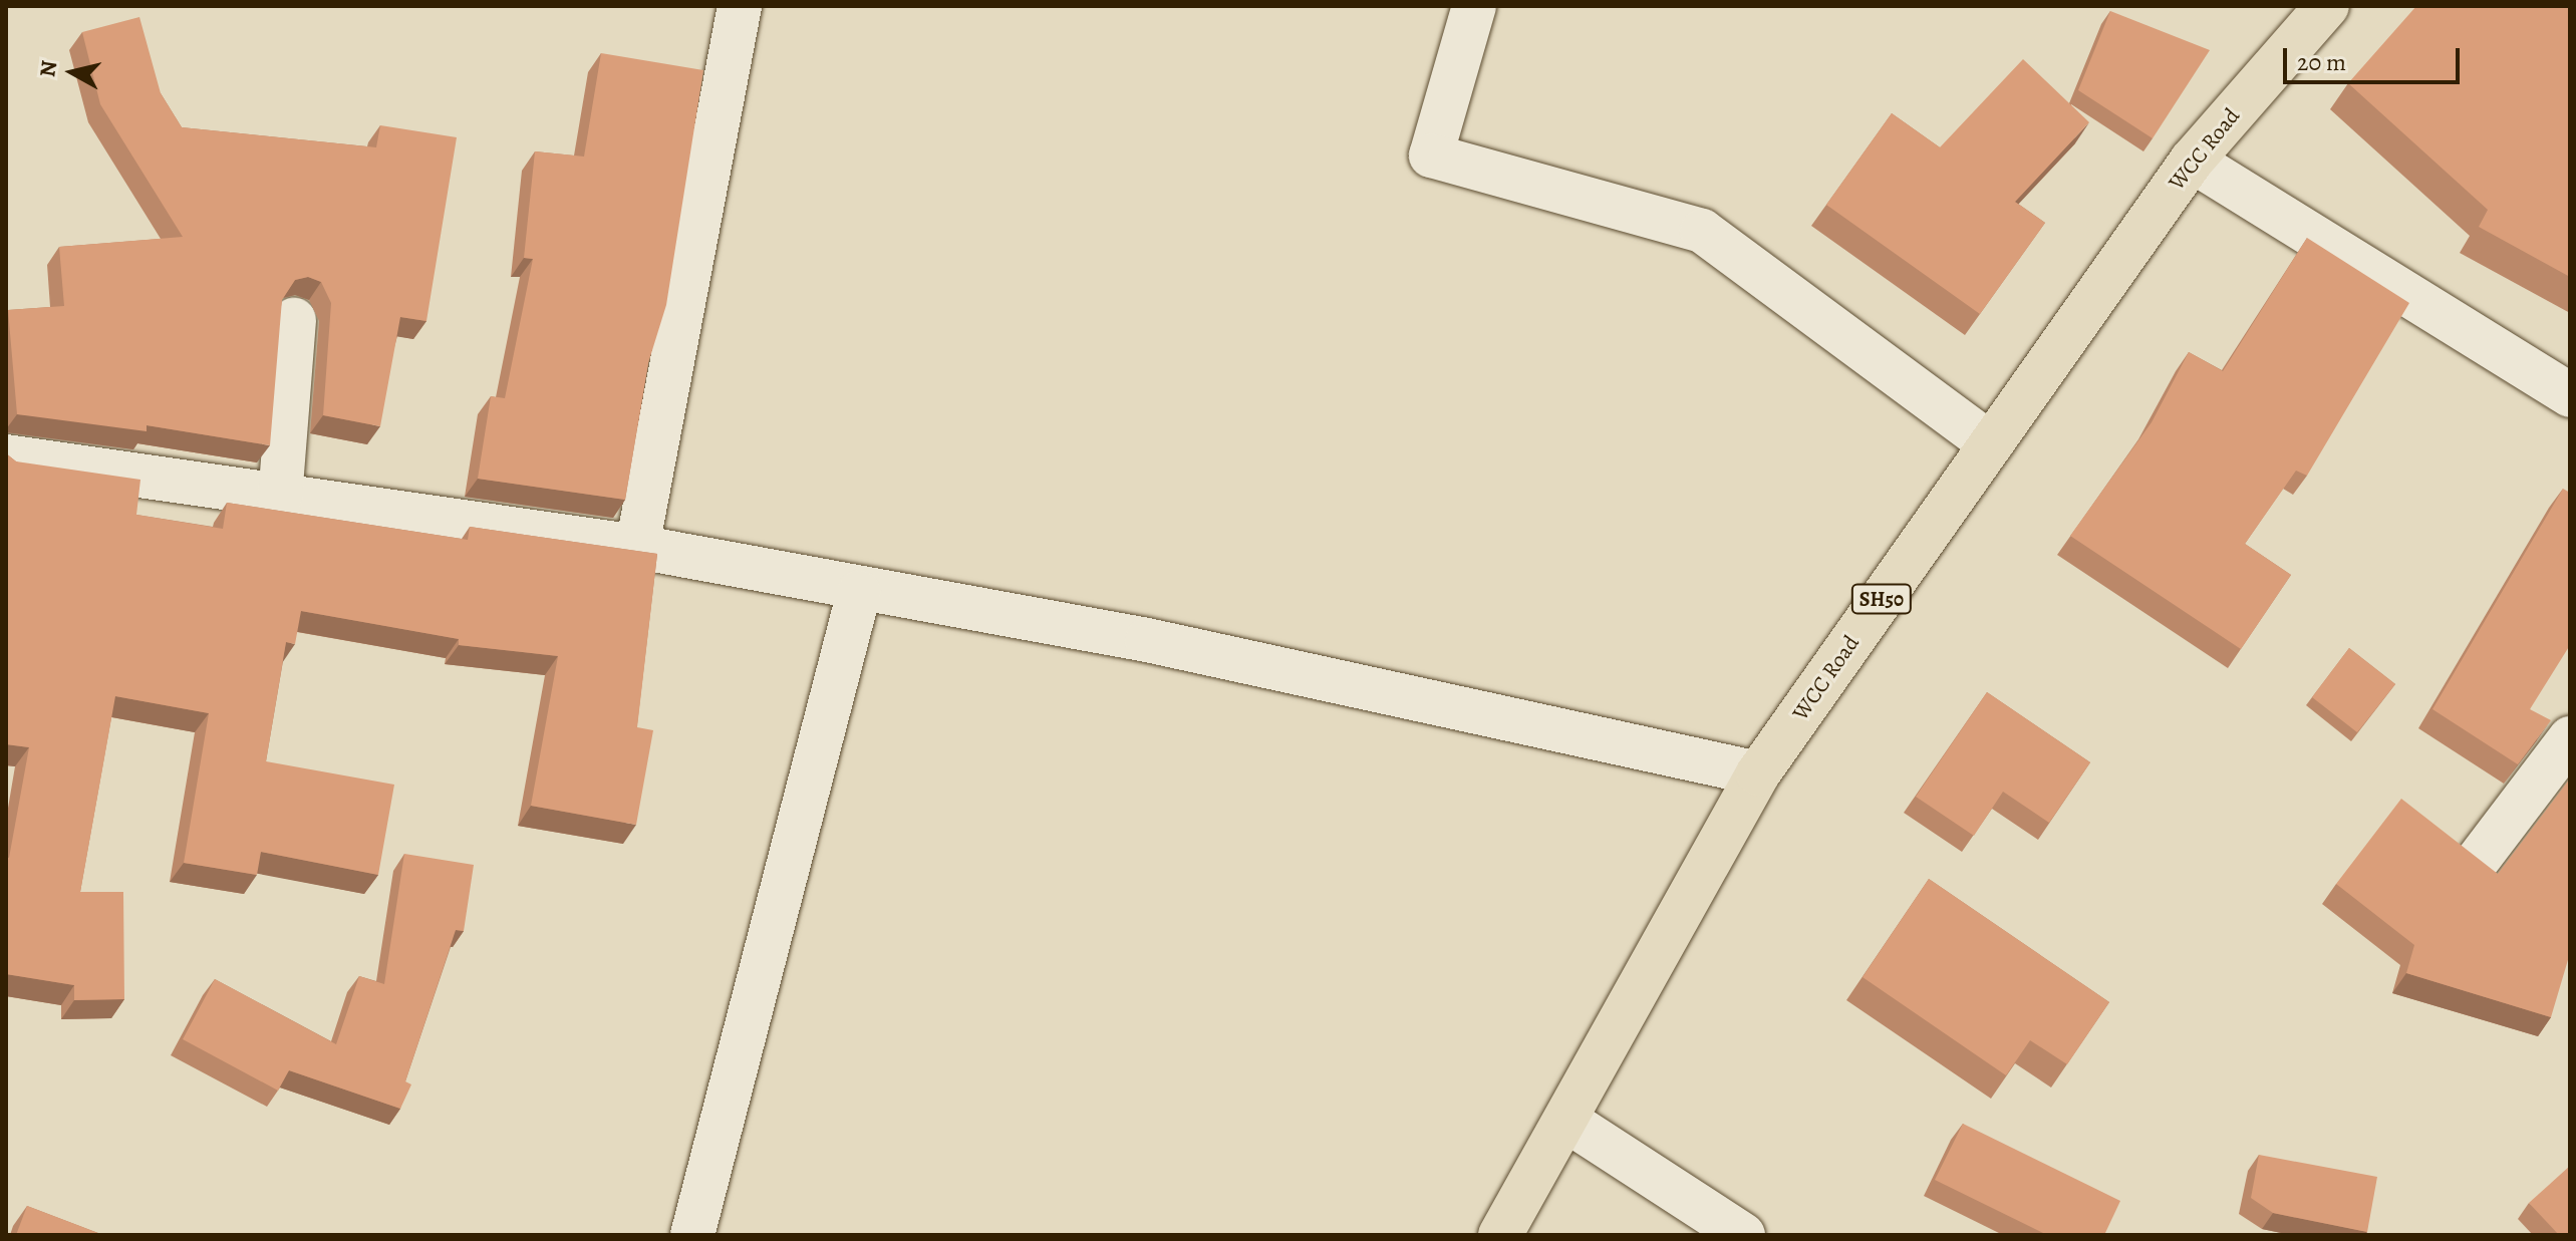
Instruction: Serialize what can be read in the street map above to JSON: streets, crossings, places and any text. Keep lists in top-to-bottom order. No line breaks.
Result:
{"streets":{"main road":["WCC Road","SH50"]},"scale_bar":"20 m","north":"left"}
